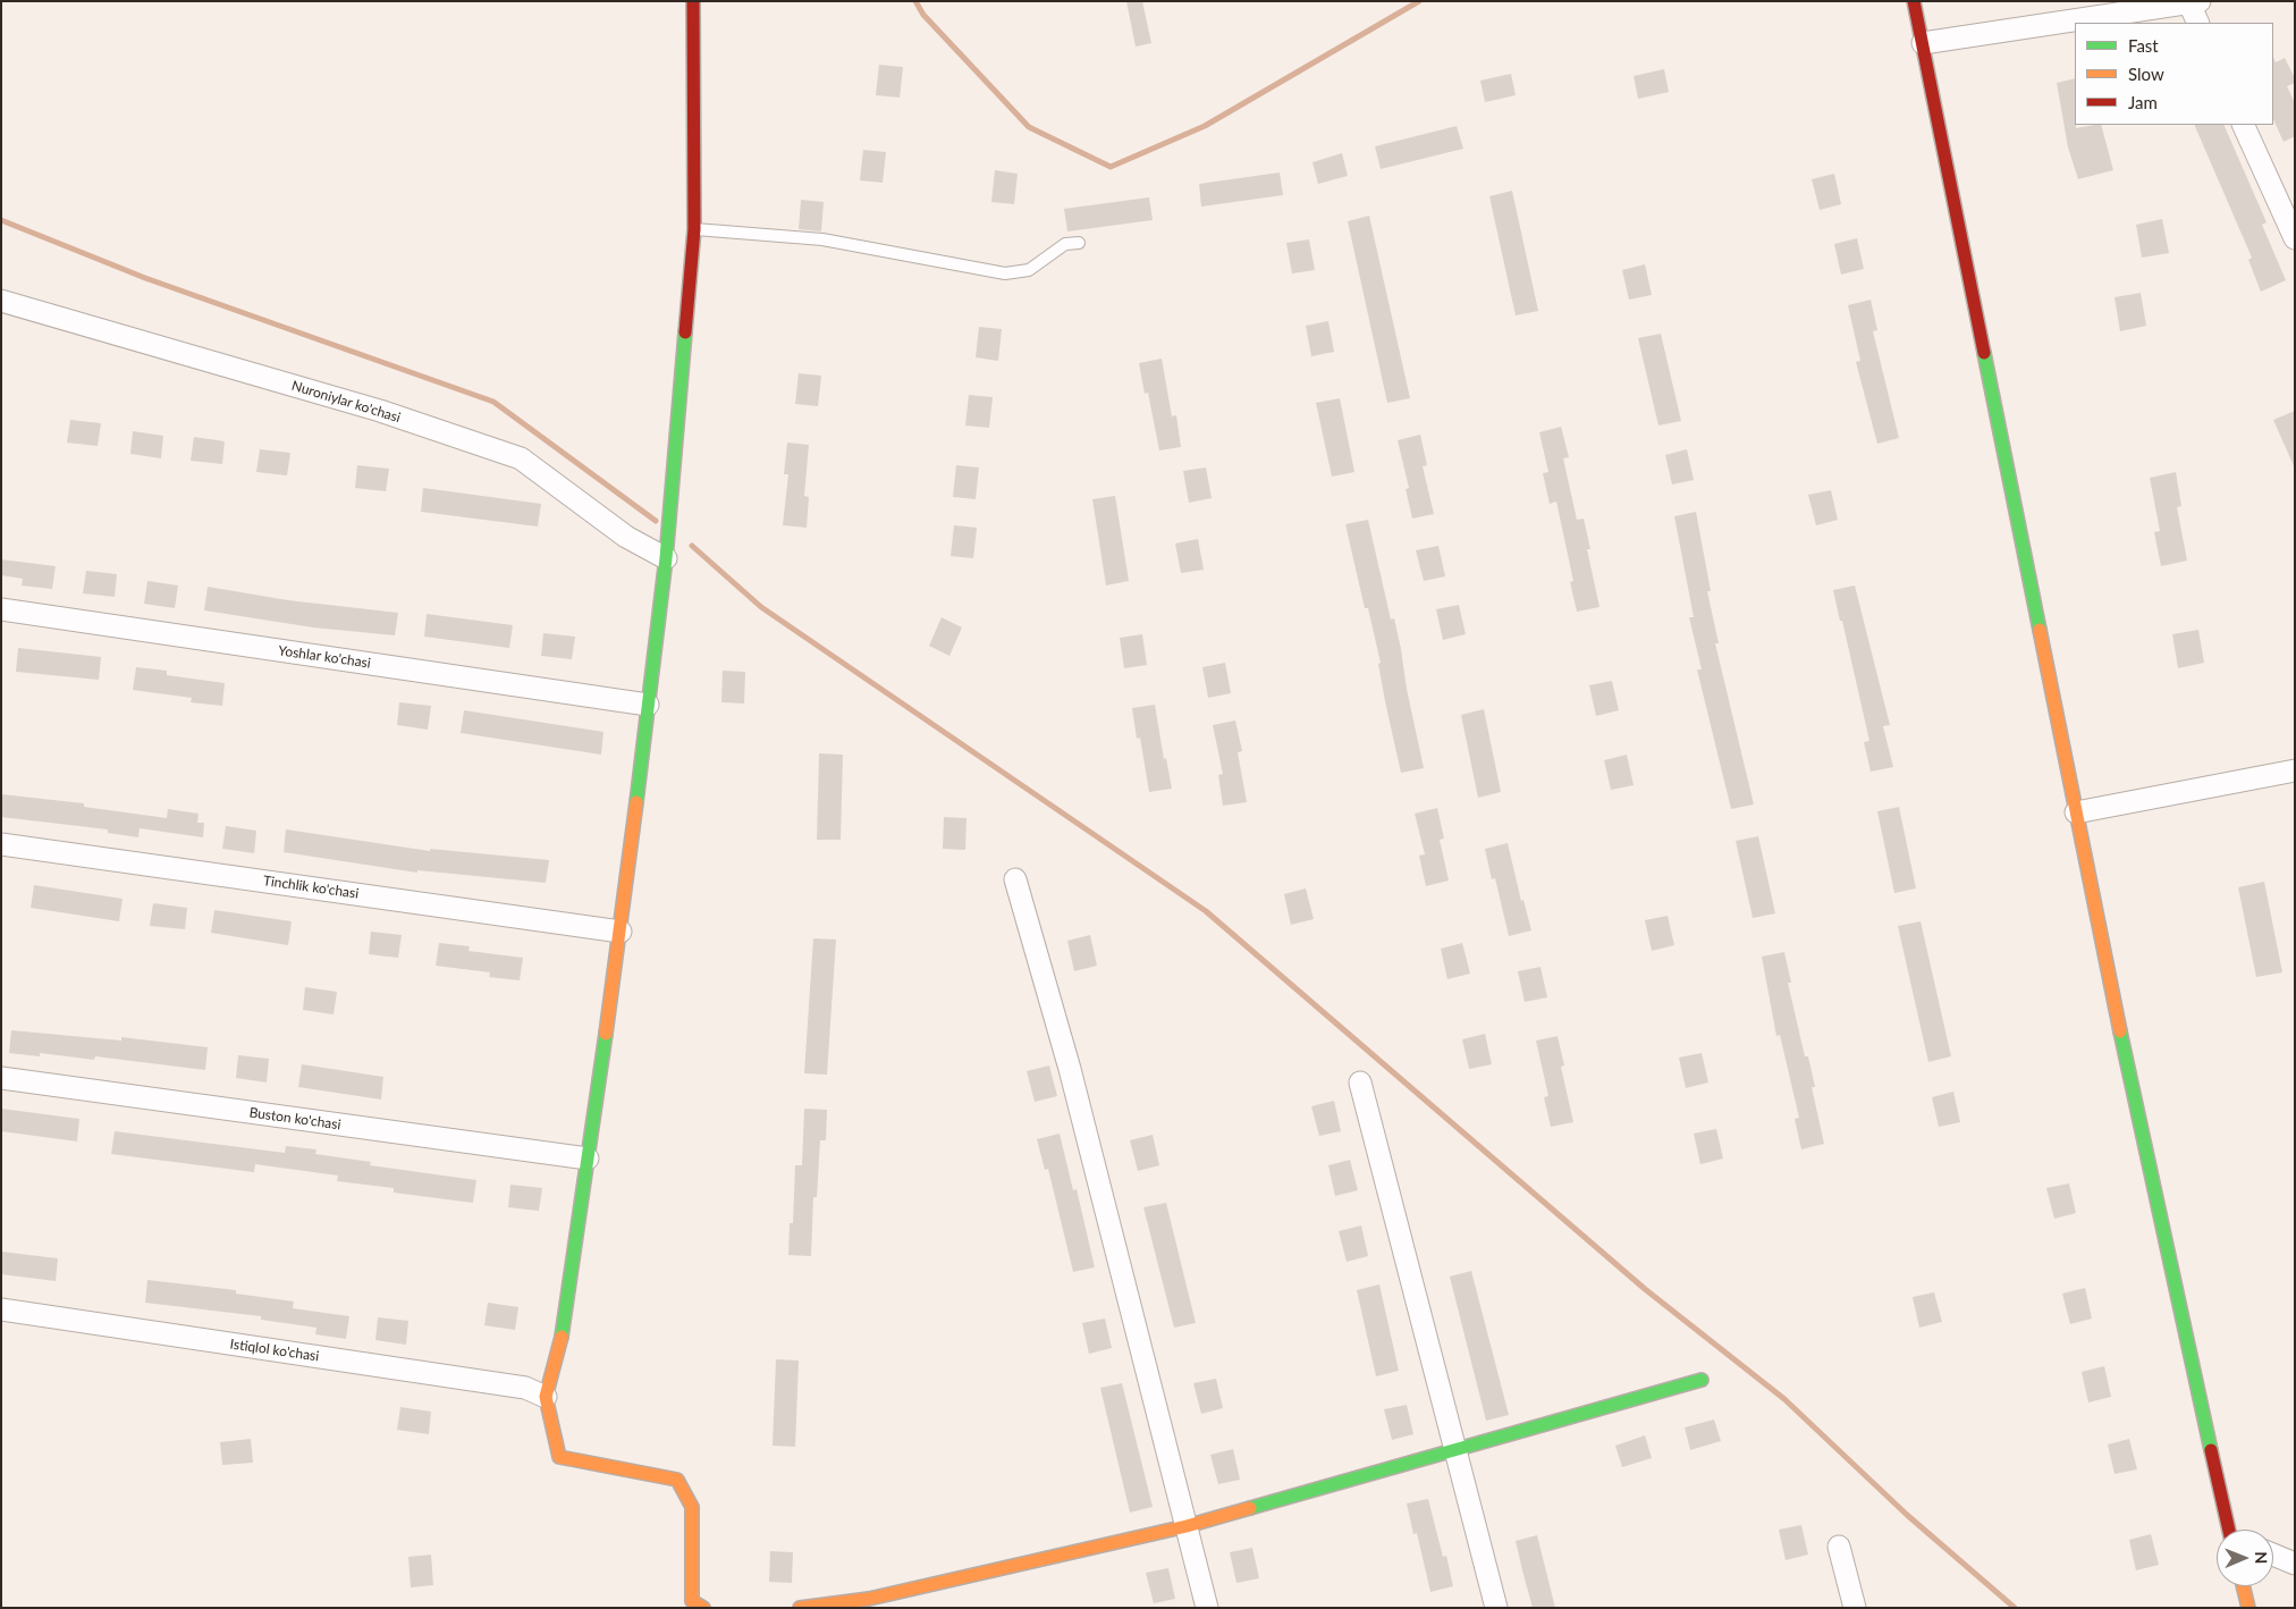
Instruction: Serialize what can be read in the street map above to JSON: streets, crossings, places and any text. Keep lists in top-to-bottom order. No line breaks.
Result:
{"streets":{"street":["Nuroniylar ko'chasi","Yoshlar ko'chasi","Tinchlik ko'chasi","Buston ko'chasi","Istiqlol ko'chasi"]},"legend":["Fast","Slow","Jam"],"north":"right"}
